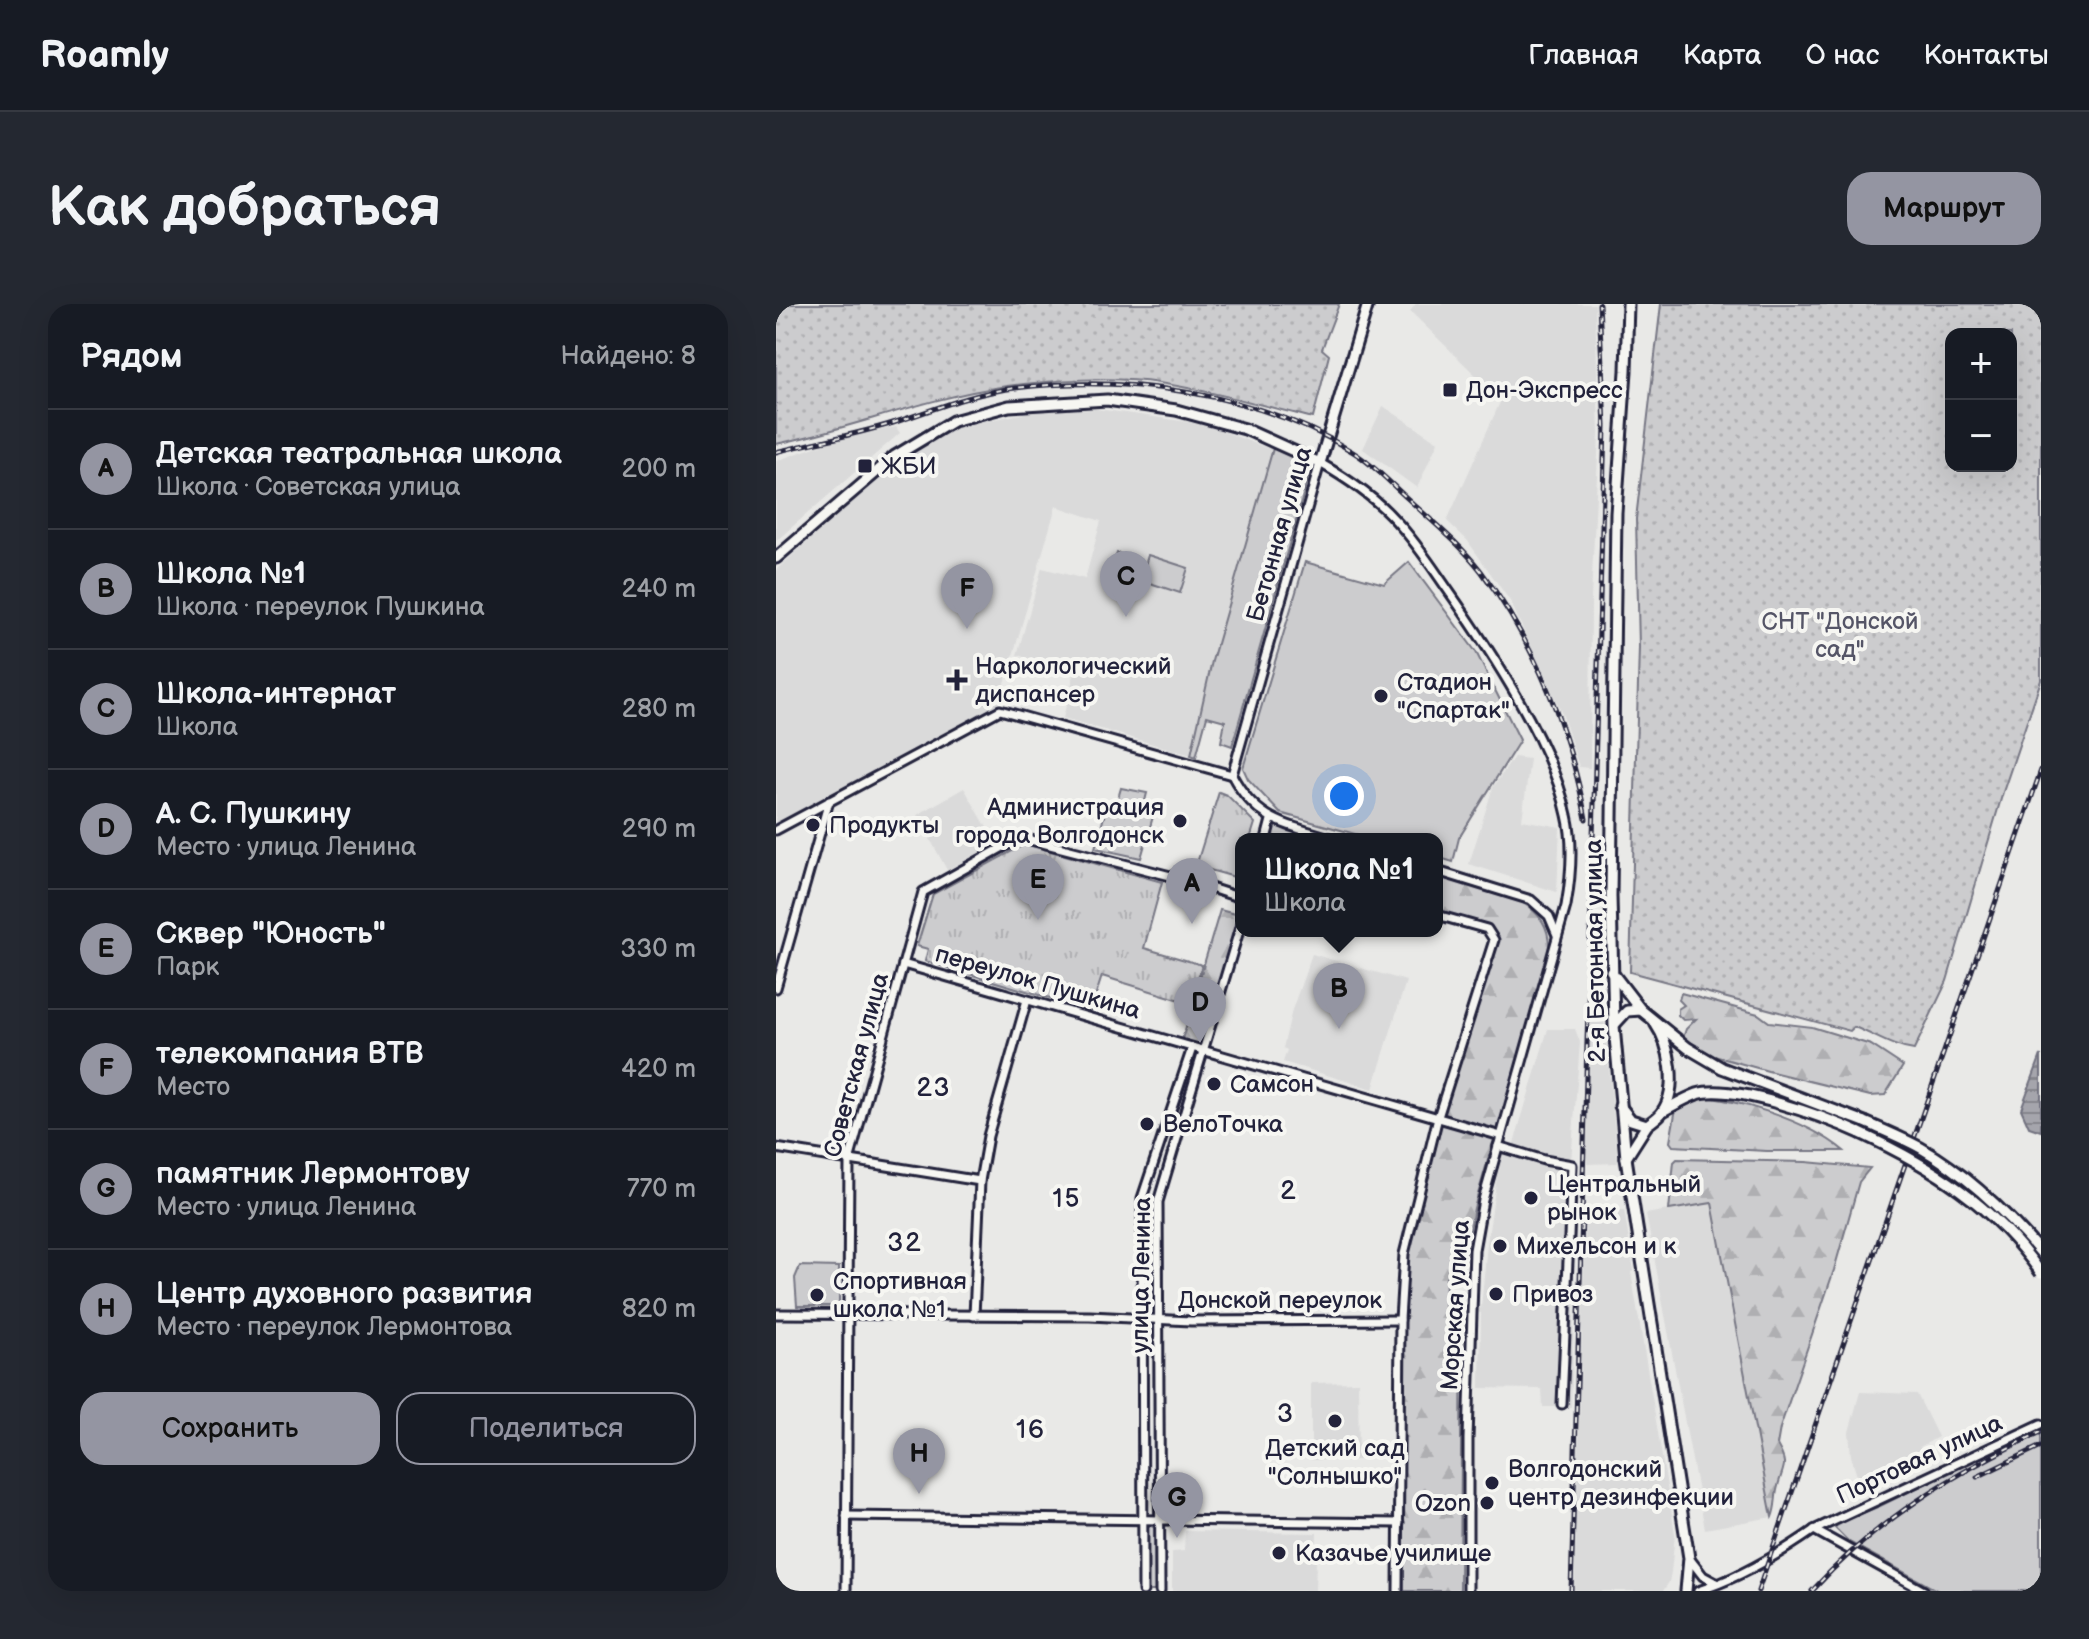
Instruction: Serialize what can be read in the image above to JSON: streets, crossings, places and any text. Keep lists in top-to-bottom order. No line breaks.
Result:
{"streets":{"main road":["Бетонная улица","2-я Бетонная улица"],"street":["переулок Пушкина","Советская улица","улица Ленина","Донской переулок","Морская улица","Портовая улица"]},"crossings":[["Бетонная улица","Морская улица"],["переулок Пушкина","Советская улица"],["переулок Пушкина","улица Ленина"],["переулок Пушкина","Морская улица"],["Советская улица","Донской переулок"],["улица Ленина","Донской переулок"]],"districts":["23","2","15","32","3","16"],"parks":["СНТ \"Донской сад\""],"places":{"transit":["Дон-Экспресс","ЖБИ"],"health":["Наркологический диспансер"],"other":["Стадион \"Спартак\"","Администрация города Волгодонск","Продукты","Самсон","ВелоТочка","Центральный рынок","Михельсон и к","Привоз","Спортивная школа №1","Детский сад \"Солнышко\"","Волгодонский центр дезинфекции","Ozon","Казачье училище"]},"page":{"header":"Roamly","nav":["Главная","Карта","О нас","Контакты"],"buttons":["Маршрут",["Сохранить","Поделиться"]],"title":"Как добраться","heading":["Рядом","Найдено: 8"],"map_buttons":["+","−"],"list":[{"mark":"A","name":"Детская театральная школа","note":"Школа · Советская улица","value":"200 m"},{"mark":"B","name":"Школа №1","note":"Школа · переулок Пушкина","value":"240 m"},{"mark":"C","name":"Школа-интернат","note":"Школа","value":"280 m"},{"mark":"D","name":"А. С. Пушкину","note":"Место · улица Ленина","value":"290 m"},{"mark":"E","name":"Сквер \"Юность\"","note":"Парк","value":"330 m"},{"mark":"F","name":"телекомпания ВТВ","note":"Место","value":"420 m"},{"mark":"G","name":"памятник Лермонтову","note":"Место · улица Ленина","value":"770 m"},{"mark":"H","name":"Центр духовного развития","note":"Место · переулок Лермонтова","value":"820 m"}],"pins":["C","F","E","A","B","D","H","G"],"popup":["Школа №1","Школа"]}}
